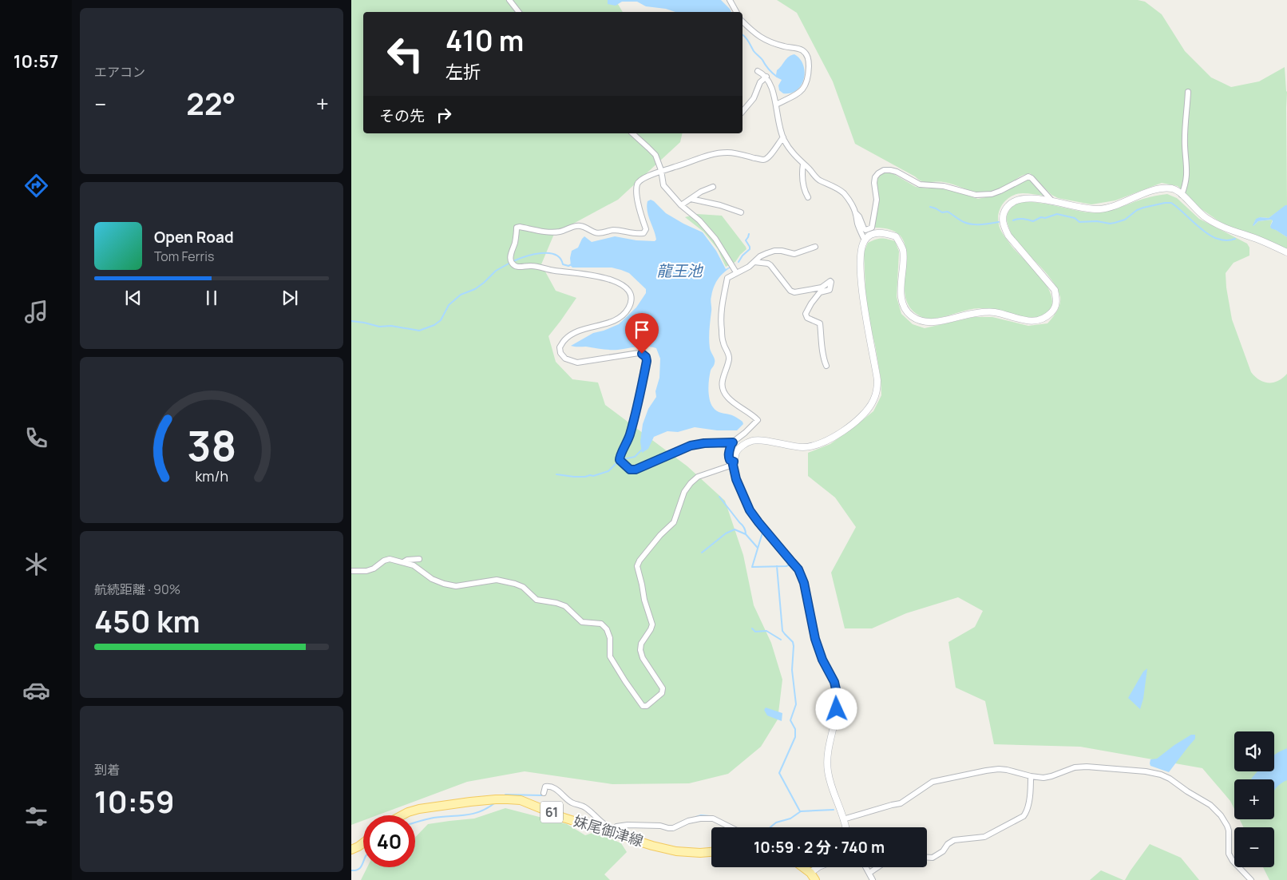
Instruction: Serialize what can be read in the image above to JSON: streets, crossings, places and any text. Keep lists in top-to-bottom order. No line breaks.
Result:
{"streets":{"main road":["61","妹尾御津線"]},"water":["龍王池"],"page":{"tabs":"10:57","tile":["エアコン",["航続距離 · 90%","450 km"],["到着","10:59"]],"turn":["410 m","左折"],"heat":["−","22°","+"],"then":"その先","song":["Open Road","Tom Ferris"],"map_buttons":["+","−"],"limit":"40","trip":"10:59 · 2 分 · 740 m","gauge":["38","km/h"]}}
